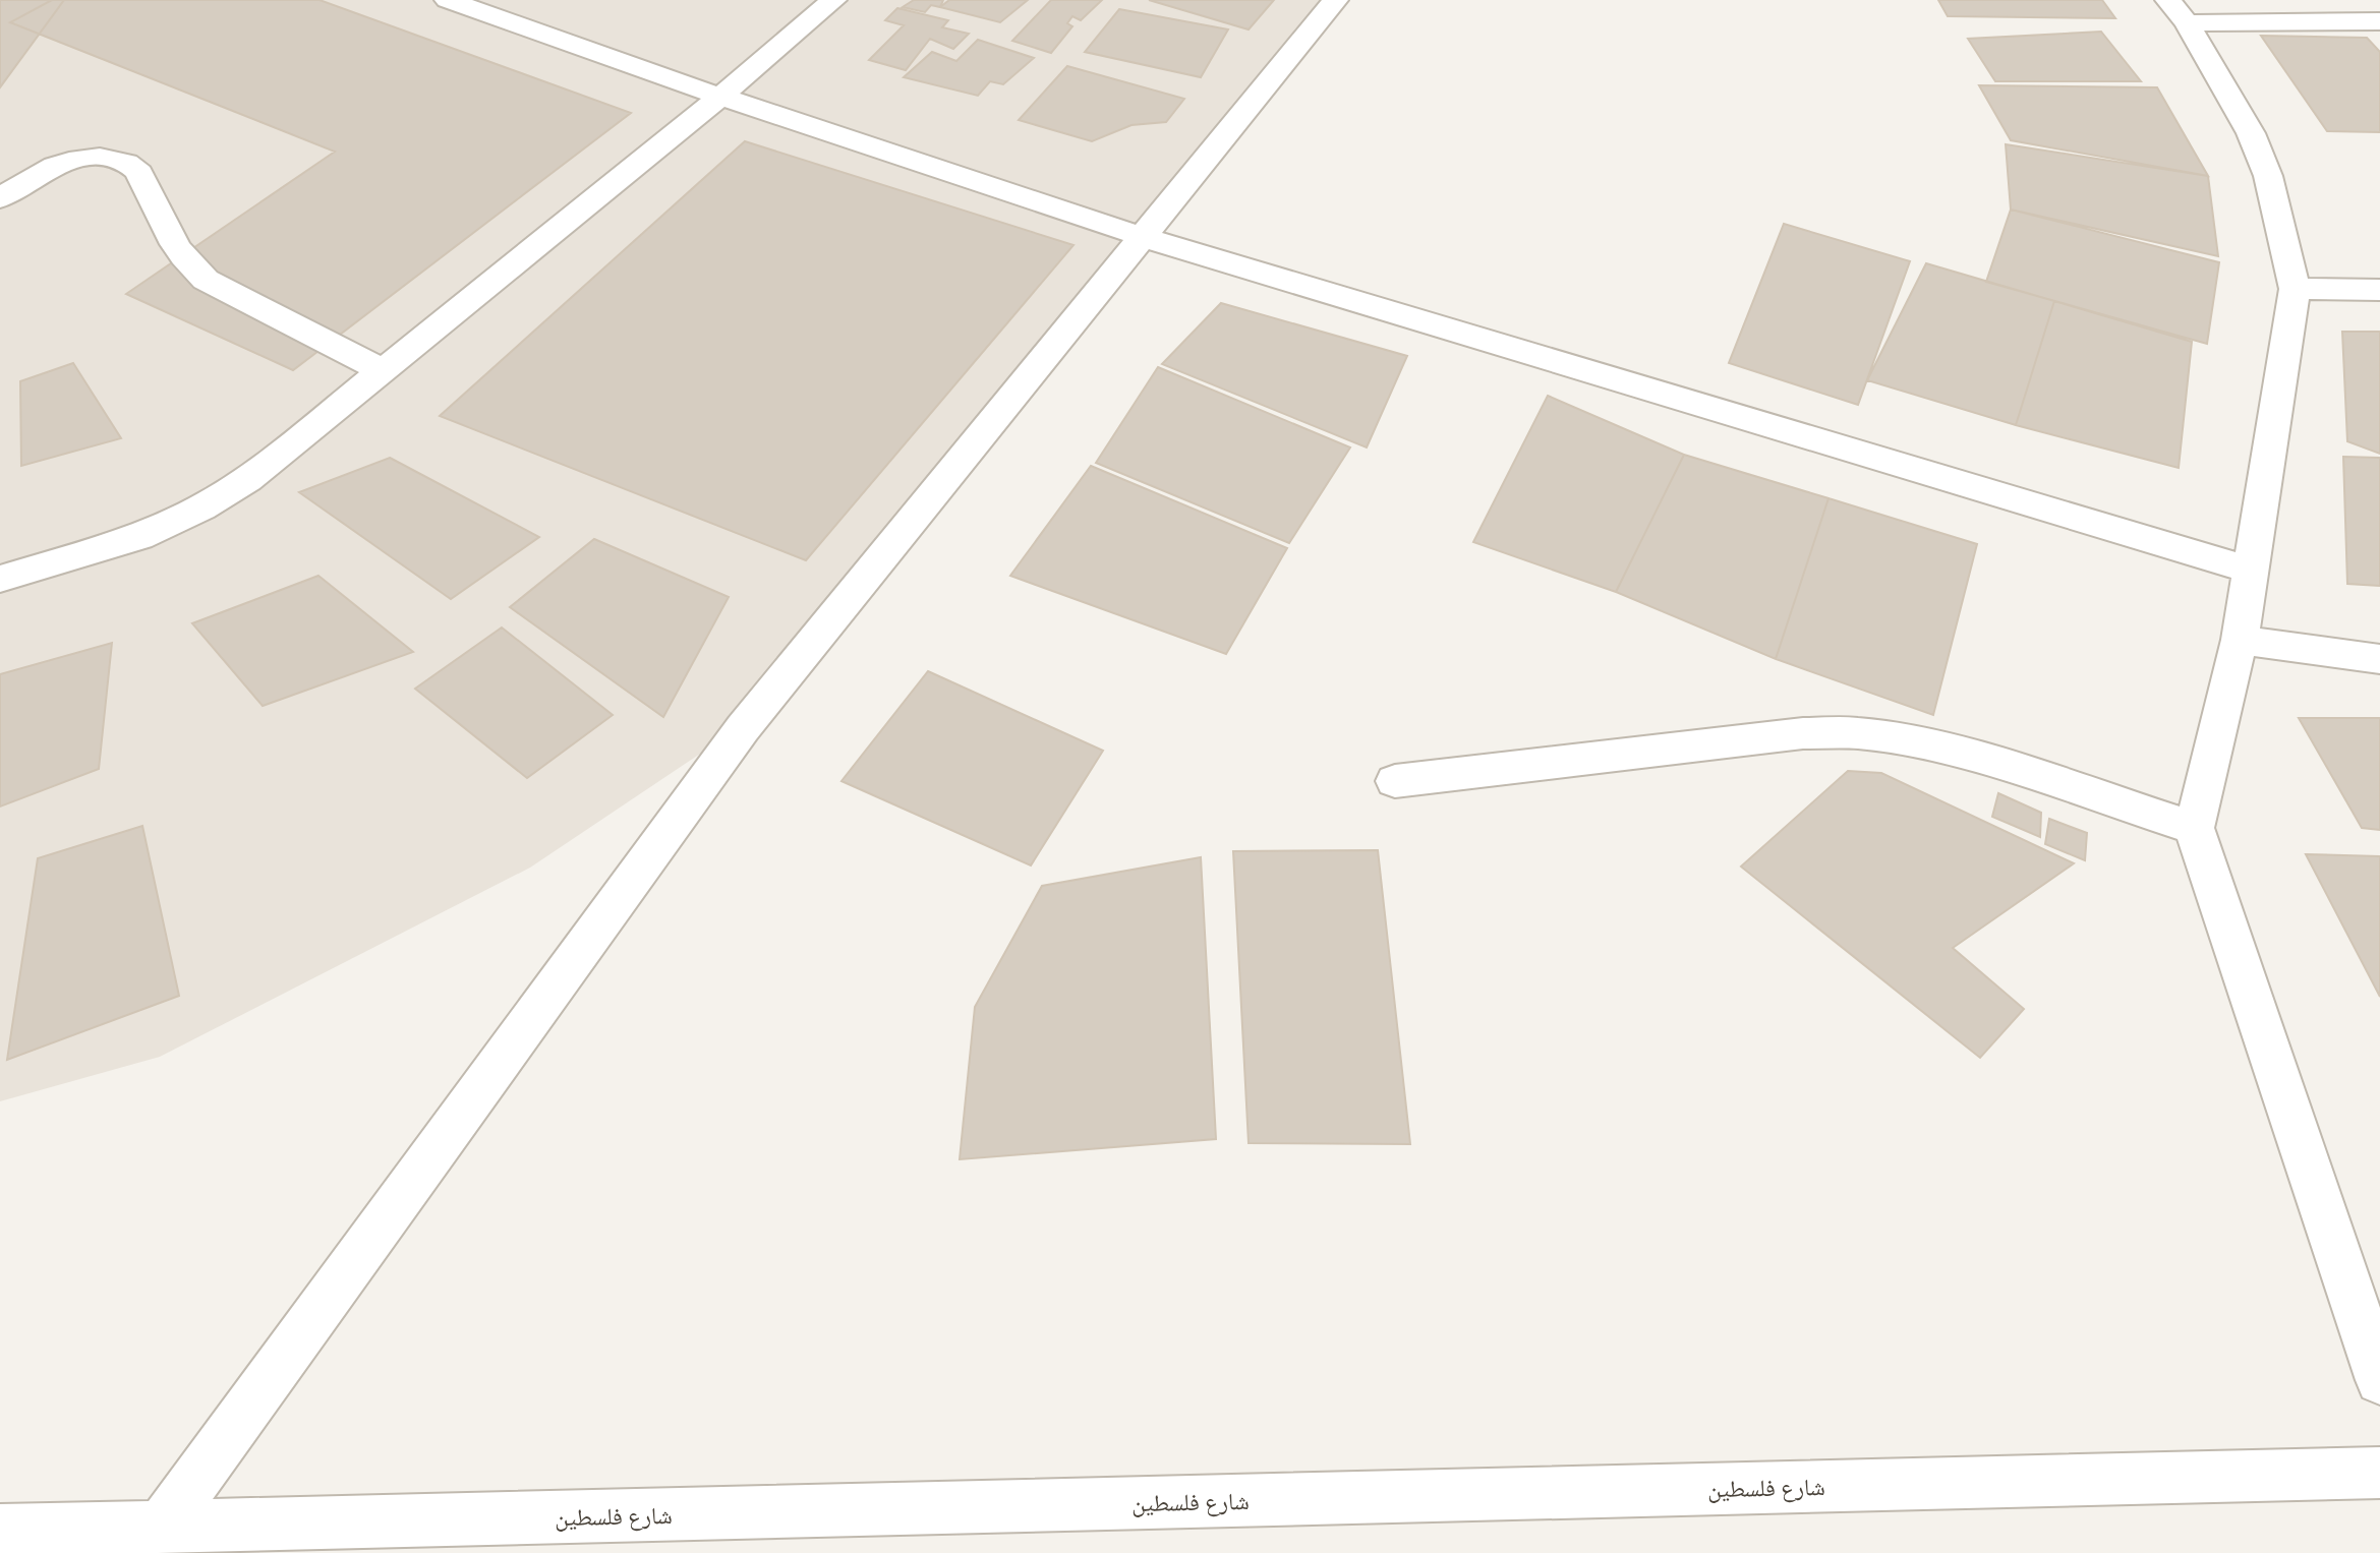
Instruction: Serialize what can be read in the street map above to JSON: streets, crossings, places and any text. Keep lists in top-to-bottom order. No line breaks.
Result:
{"streets":{"street":["شارع فلسطين"]}}
